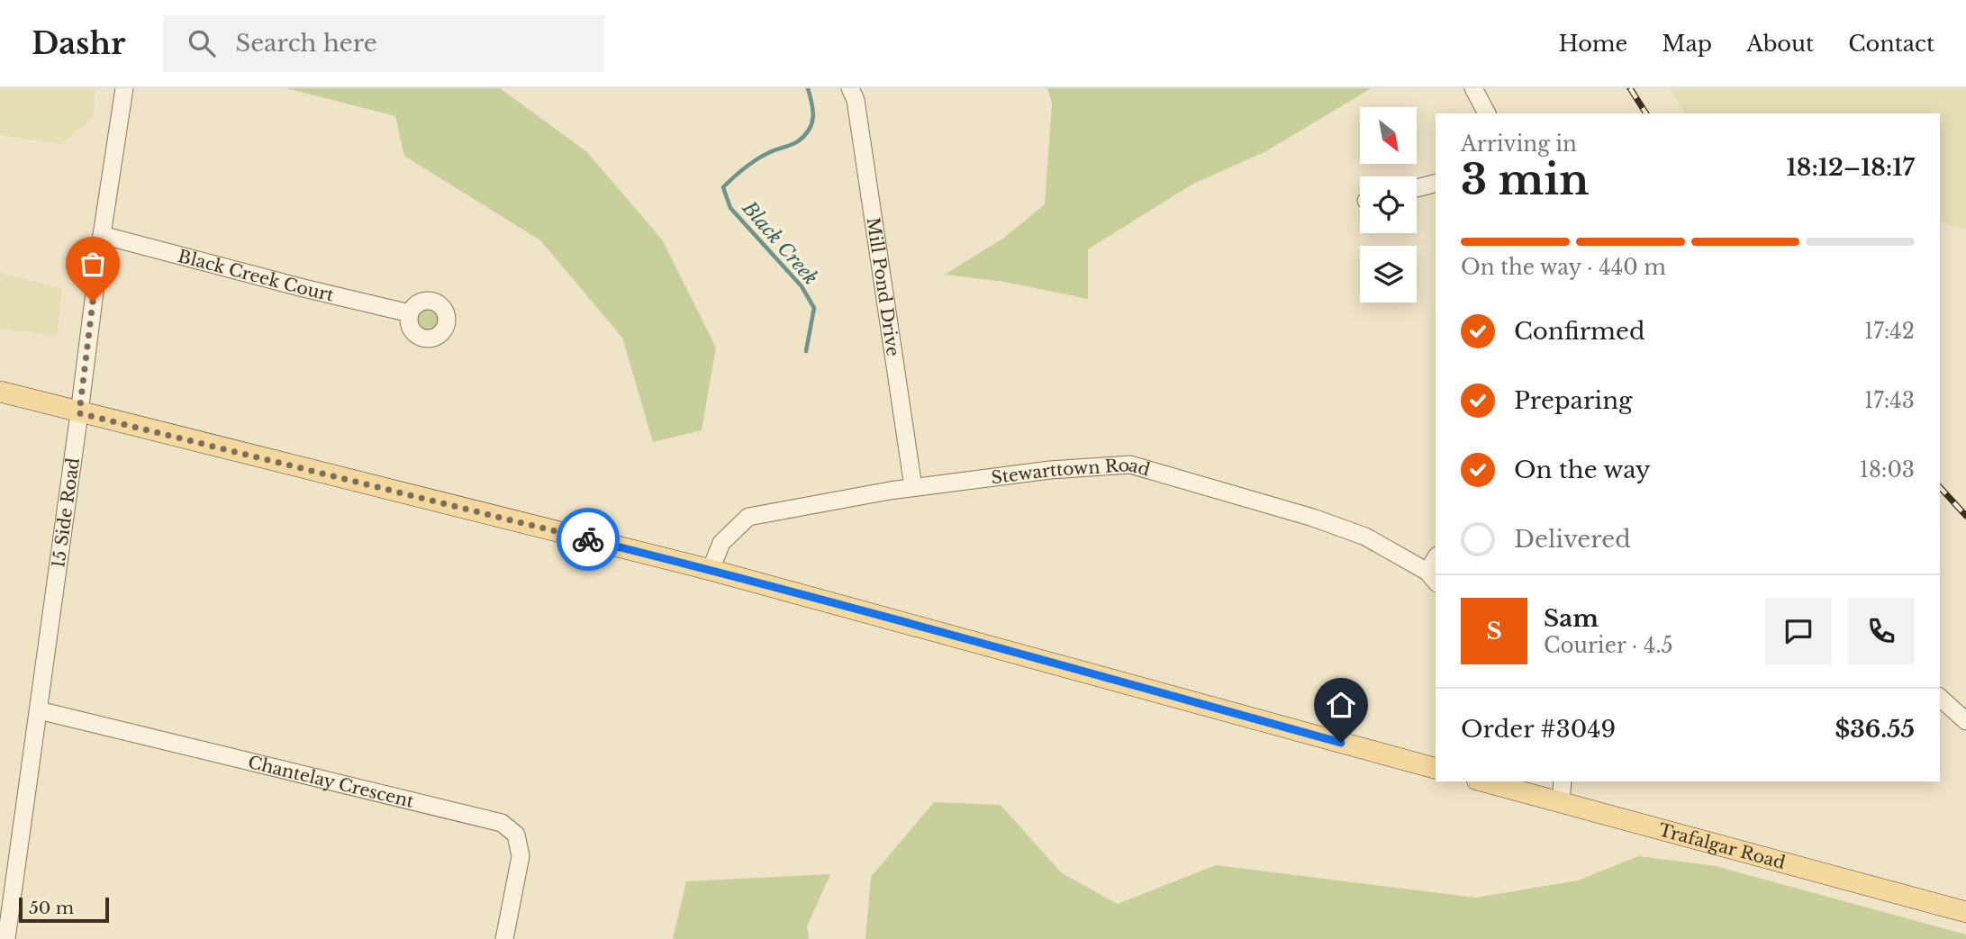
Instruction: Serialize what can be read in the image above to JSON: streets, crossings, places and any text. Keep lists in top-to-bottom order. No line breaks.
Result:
{"streets":{"main road":["Trafalgar Road"],"street":["Black Creek Court","Mill Pond Drive","Stewarttown Road","15 Side Road","Chantelay Crescent"]},"crossings":[["Black Creek Court","15 Side Road"],["Mill Pond Drive","Stewarttown Road"],["15 Side Road","Chantelay Crescent"]],"water":["Black Creek"],"scale_bar":"50 m","north":"bottom right","page":{"header":"Dashr","search":"Search here","nav":["Home","Map","About","Contact"],"heading":["3 min","Arriving in","18:12–18:17"],"panel":["Sam","Courier · 4.5","Order #3049","$36.55"],"bar":"On the way · 440 m","list":[["Confirmed","17:42"],["Preparing","17:43"],["On the way","18:03"],"Delivered"],"round":"S","scale":"50 m"}}
